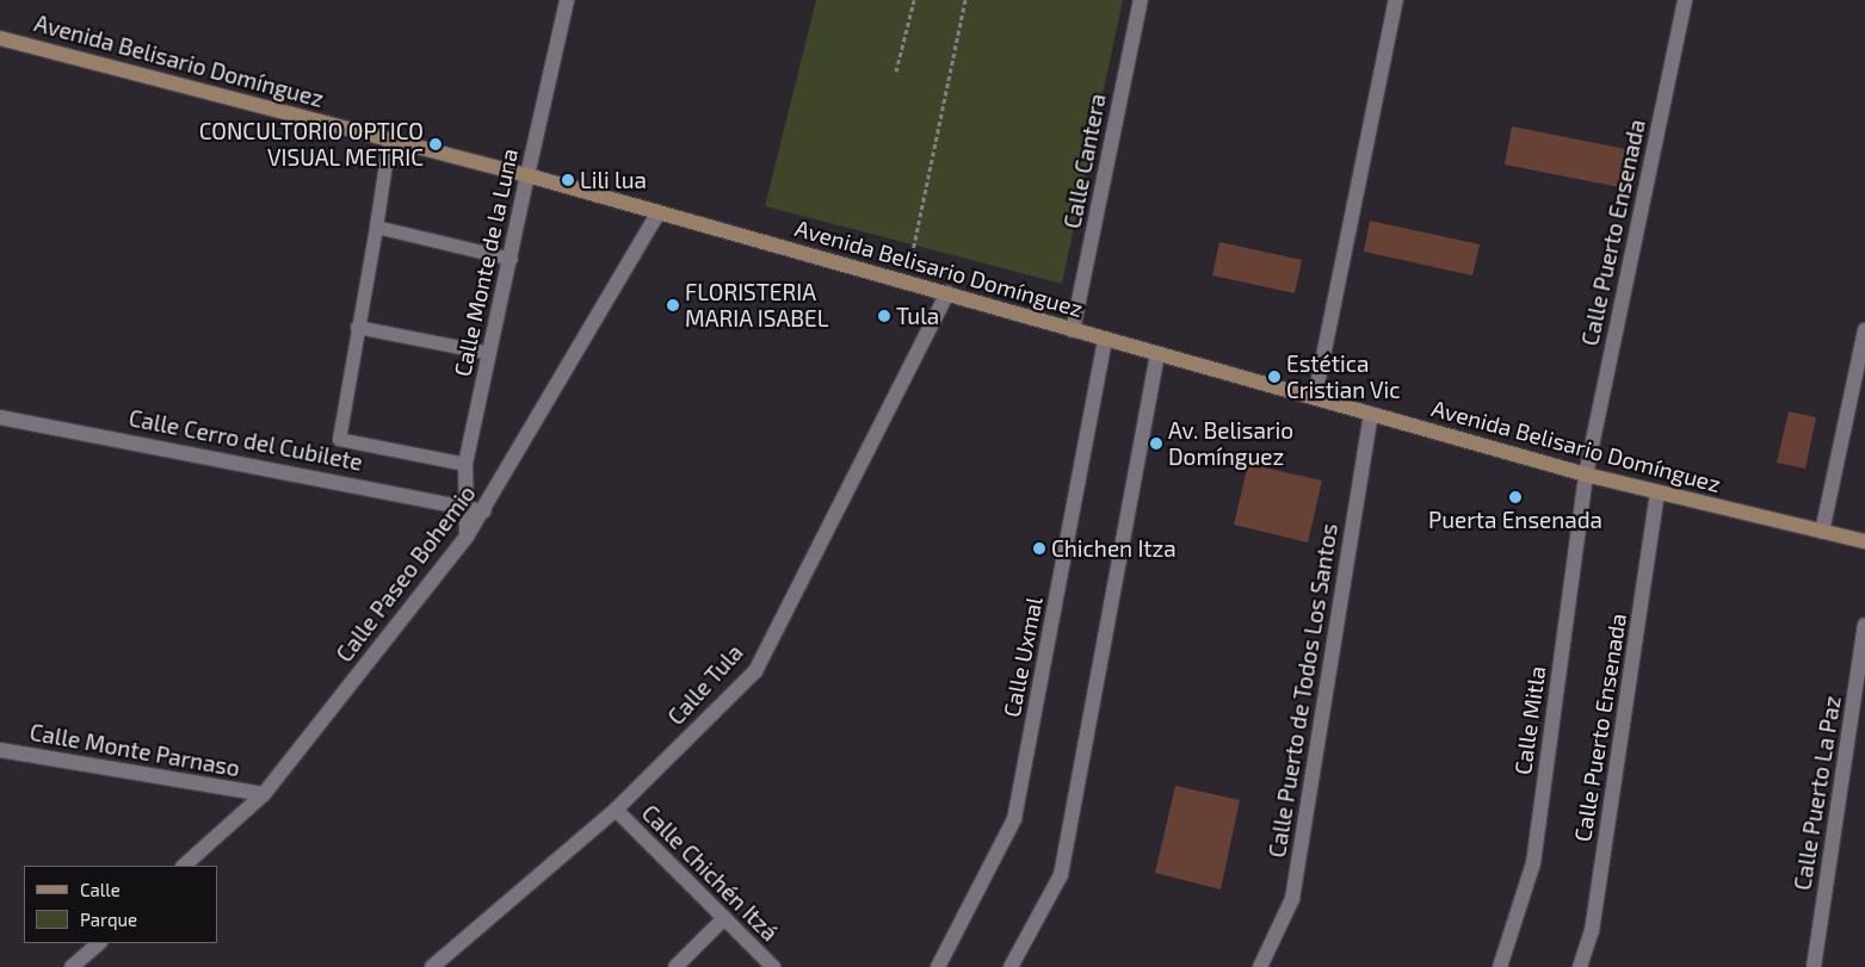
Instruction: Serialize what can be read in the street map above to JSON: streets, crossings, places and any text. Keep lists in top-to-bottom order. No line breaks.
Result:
{"streets":{"main road":["Avenida Belisario Domínguez"],"street":["Calle Cantera","Calle Puerto Ensenada","Calle Monte de la Luna","Calle Cerro del Cubilete","Calle Paseo Bohemio","Calle Uxmal","Calle Tula","Calle Puerto de Todos Los Santos","Calle Mitla","Calle Monte Parnaso","Calle Puerto La Paz","Calle Chichén Itzá"]},"crossings":[["Avenida Belisario Domínguez","Calle Cantera"],["Avenida Belisario Domínguez","Calle Puerto Ensenada"],["Avenida Belisario Domínguez","Calle Monte de la Luna"],["Avenida Belisario Domínguez","Calle Paseo Bohemio"],["Avenida Belisario Domínguez","Calle Uxmal"],["Avenida Belisario Domínguez","Calle Tula"],["Avenida Belisario Domínguez","Calle Puerto de Todos Los Santos"],["Avenida Belisario Domínguez","Calle Mitla"],["Calle Puerto Ensenada","Calle Mitla"],["Calle Monte de la Luna","Calle Cerro del Cubilete"],["Calle Monte de la Luna","Calle Paseo Bohemio"],["Calle Cerro del Cubilete","Calle Paseo Bohemio"],["Calle Paseo Bohemio","Calle Monte Parnaso"],["Calle Tula","Calle Chichén Itzá"]],"places":["CONCULTORIO OPTICO VISUAL METRIC","Lili lua","FLORISTERIA MARIA ISABEL","Tula","Estética Cristian Vic","Av. Belisario Domínguez","Puerta Ensenada","Chichen Itza"],"legend":["Calle","Parque"]}
